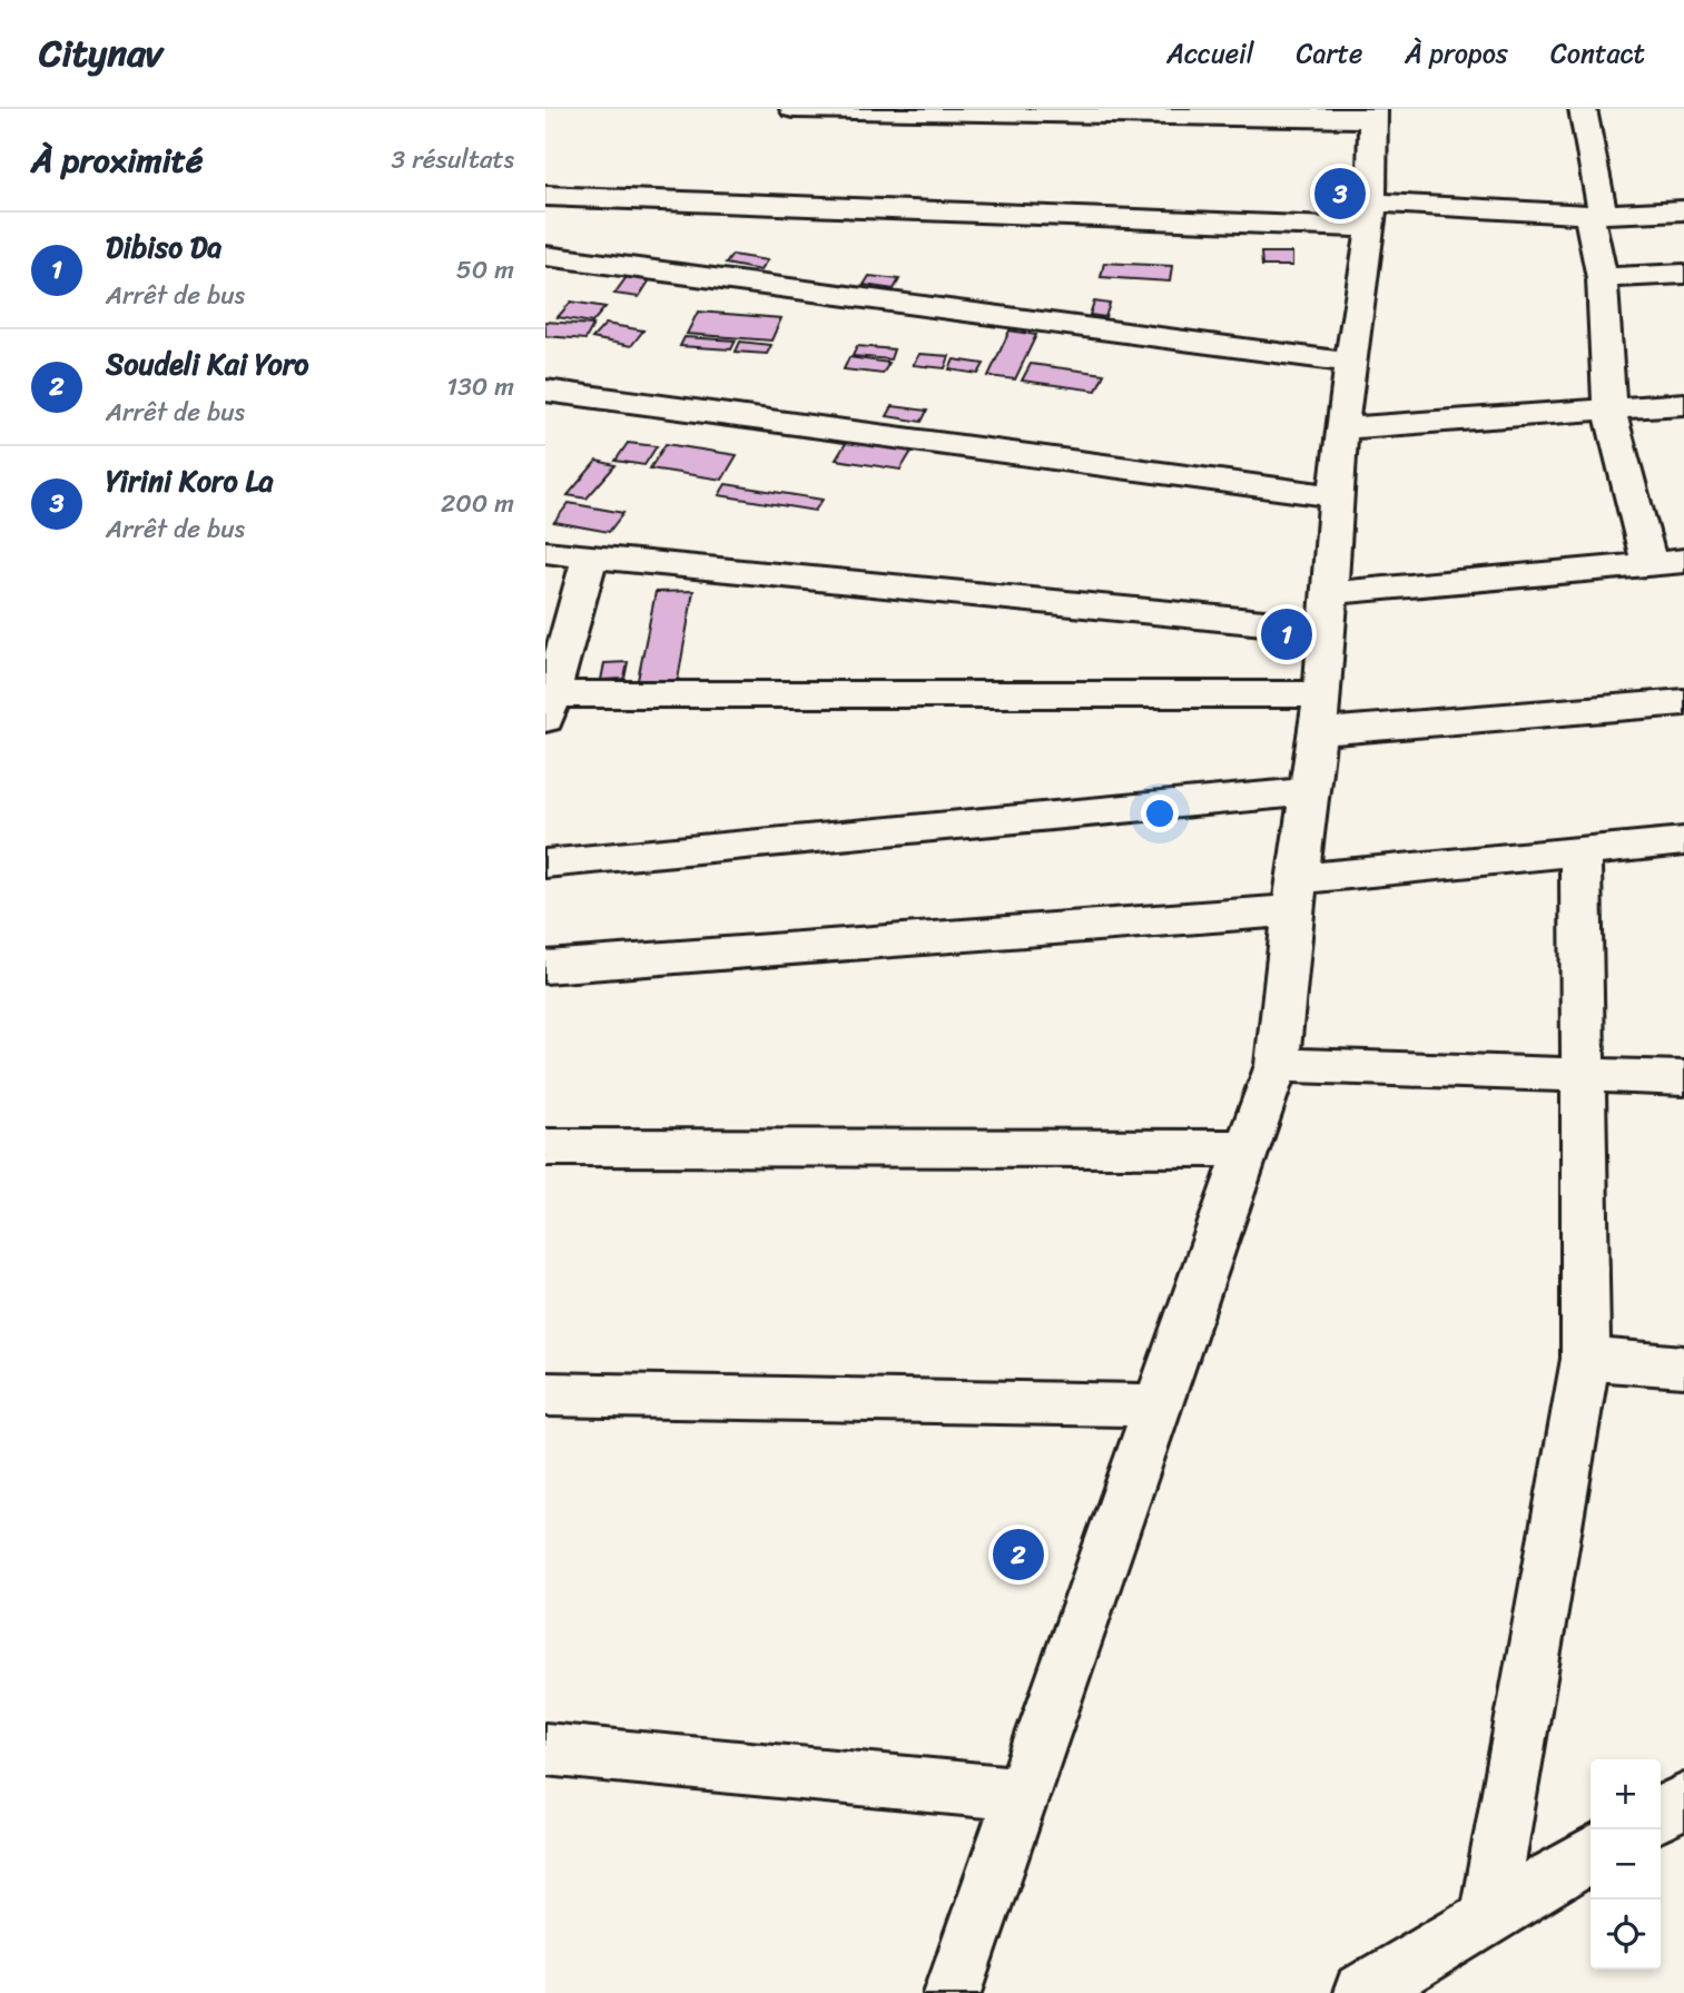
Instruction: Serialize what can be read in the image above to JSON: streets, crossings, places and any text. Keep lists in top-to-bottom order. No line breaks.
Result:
{"page":{"header":"Citynav","nav":["Accueil","Carte","À propos","Contact"],"heading":["À proximité","3 résultats"],"pins":["3","1","2"],"list":[{"mark":"1","name":"Dibiso Da","note":"Arrêt de bus","value":"50 m"},{"mark":"2","name":"Soudeli Kai Yoro","note":"Arrêt de bus","value":"130 m"},{"mark":"3","name":"Yirini Koro La","note":"Arrêt de bus","value":"200 m"}],"map_buttons":["+","−"]}}
